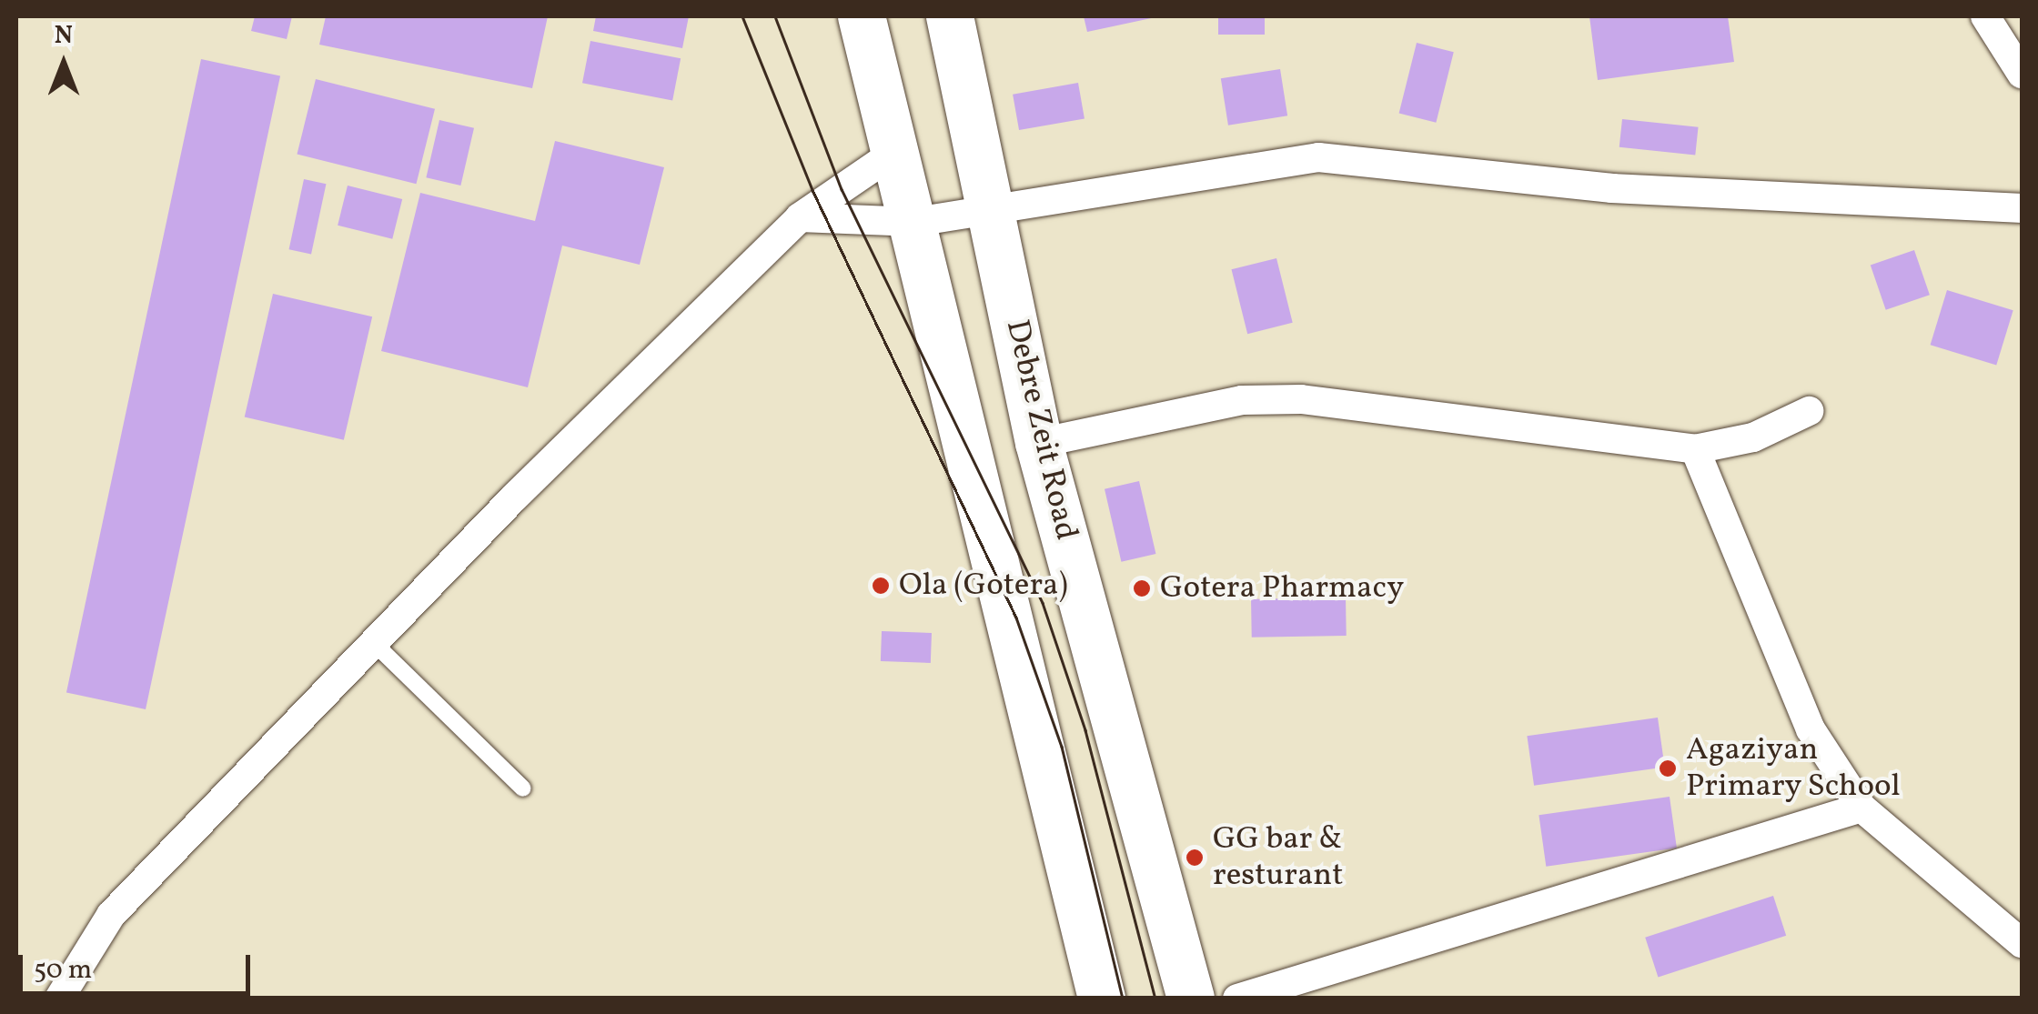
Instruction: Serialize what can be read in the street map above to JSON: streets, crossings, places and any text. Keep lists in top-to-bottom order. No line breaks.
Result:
{"streets":{"main road":["Debre Zeit Road"]},"places":["Ola (Gotera)","Gotera Pharmacy","Agaziyan Primary School","GG bar & resturant"],"scale_bar":"50 m","north":"top"}
